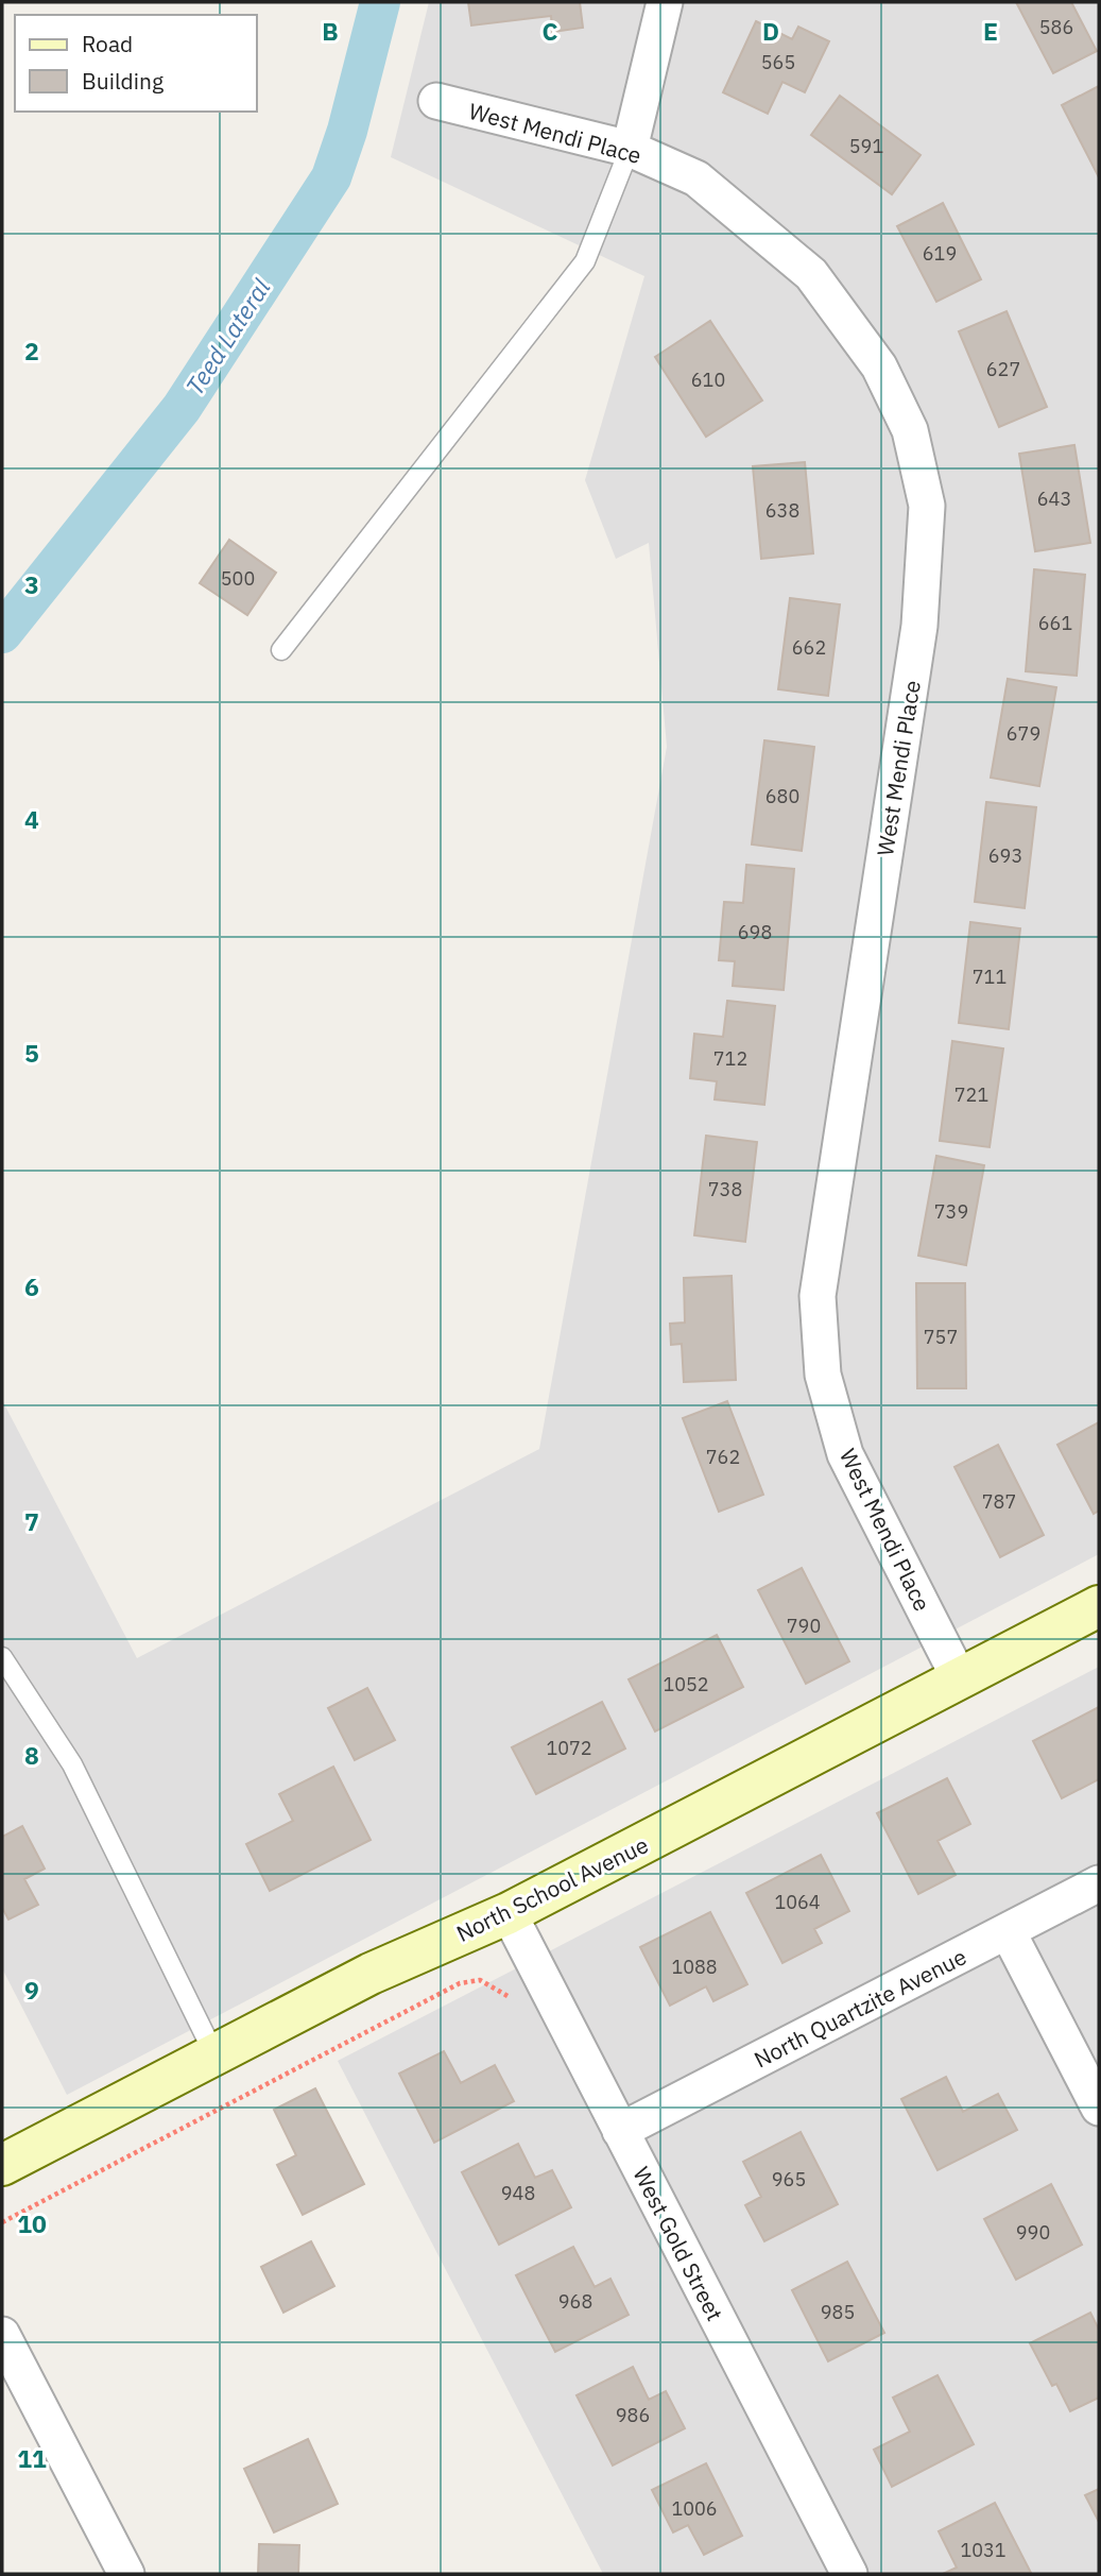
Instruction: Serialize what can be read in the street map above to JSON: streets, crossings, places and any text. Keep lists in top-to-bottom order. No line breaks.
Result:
{"streets":{"street":["West Mendi Place","North School Avenue","North Quartzite Avenue","West Gold Street"]},"crossings":[["West Mendi Place","North School Avenue"],["North School Avenue","West Gold Street"],["North Quartzite Avenue","West Gold Street"]],"water":["Teed Lateral"],"house_numbers":["586","565","591","619","627","610","643","638","500","661","662","679","680","693","698","711","712","721","738","739","757","762","787","790","1052","1072","1064","1088","965","948","990","968","985","986","1006","1031"],"legend":["Road","Building"],"grid":{"columns":["B","C","D","E"],"rows":["2","3","4","5","6","7","8","9","10","11"]}}
